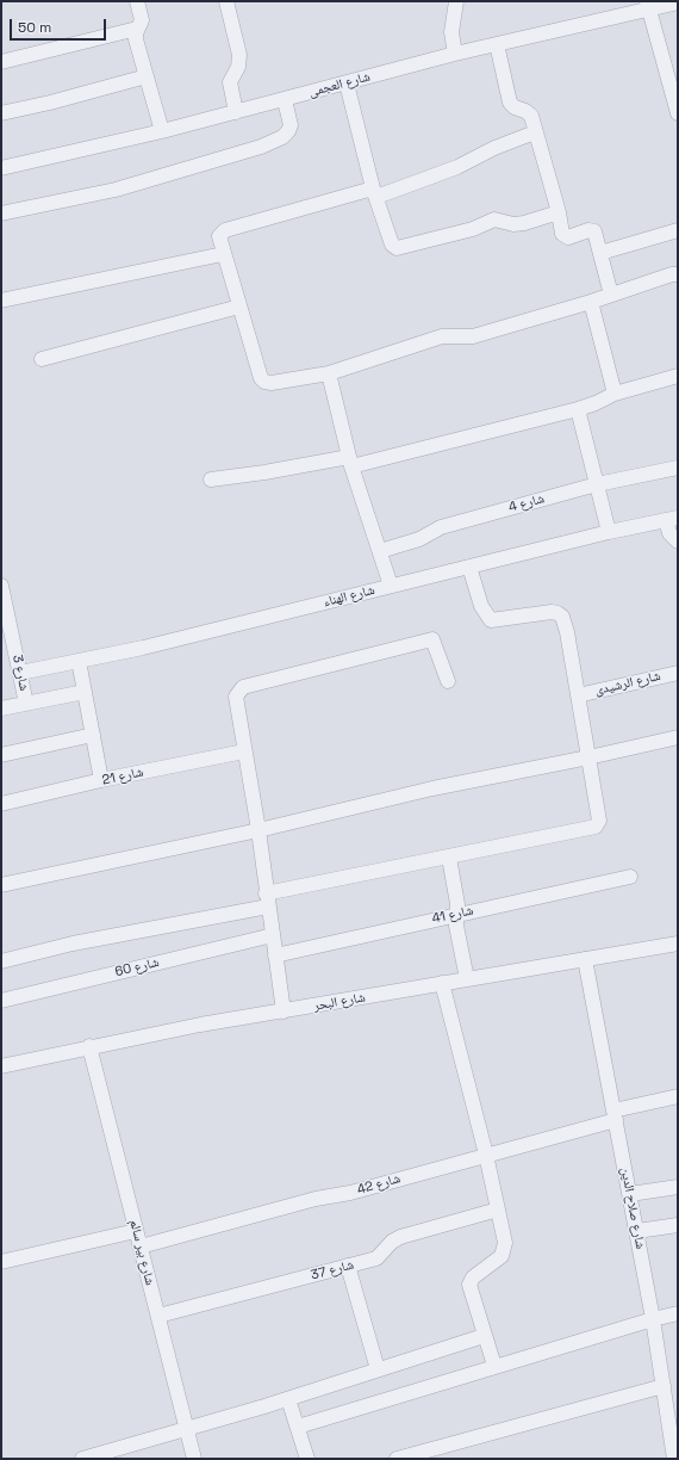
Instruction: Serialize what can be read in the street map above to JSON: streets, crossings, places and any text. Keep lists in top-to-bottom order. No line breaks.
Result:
{"streets":{"street":["شارع العجمى","شارع 4","شارع الهناء","شارع 3","شارع الرشيدى","شارع 21","شارع 41","شارع 60","شارع البحر","شارع 42","شارع صلاح الدين","شارع بير سالم","شارع 37"]},"crossings":[["شارع الهناء","شارع 3"],["شارع البحر","شارع صلاح الدين"],["شارع البحر","شارع بير سالم"],["شارع 42","شارع صلاح الدين"],["شارع 42","شارع بير سالم"],["شارع بير سالم","شارع 37"]],"scale_bar":"50 m"}
